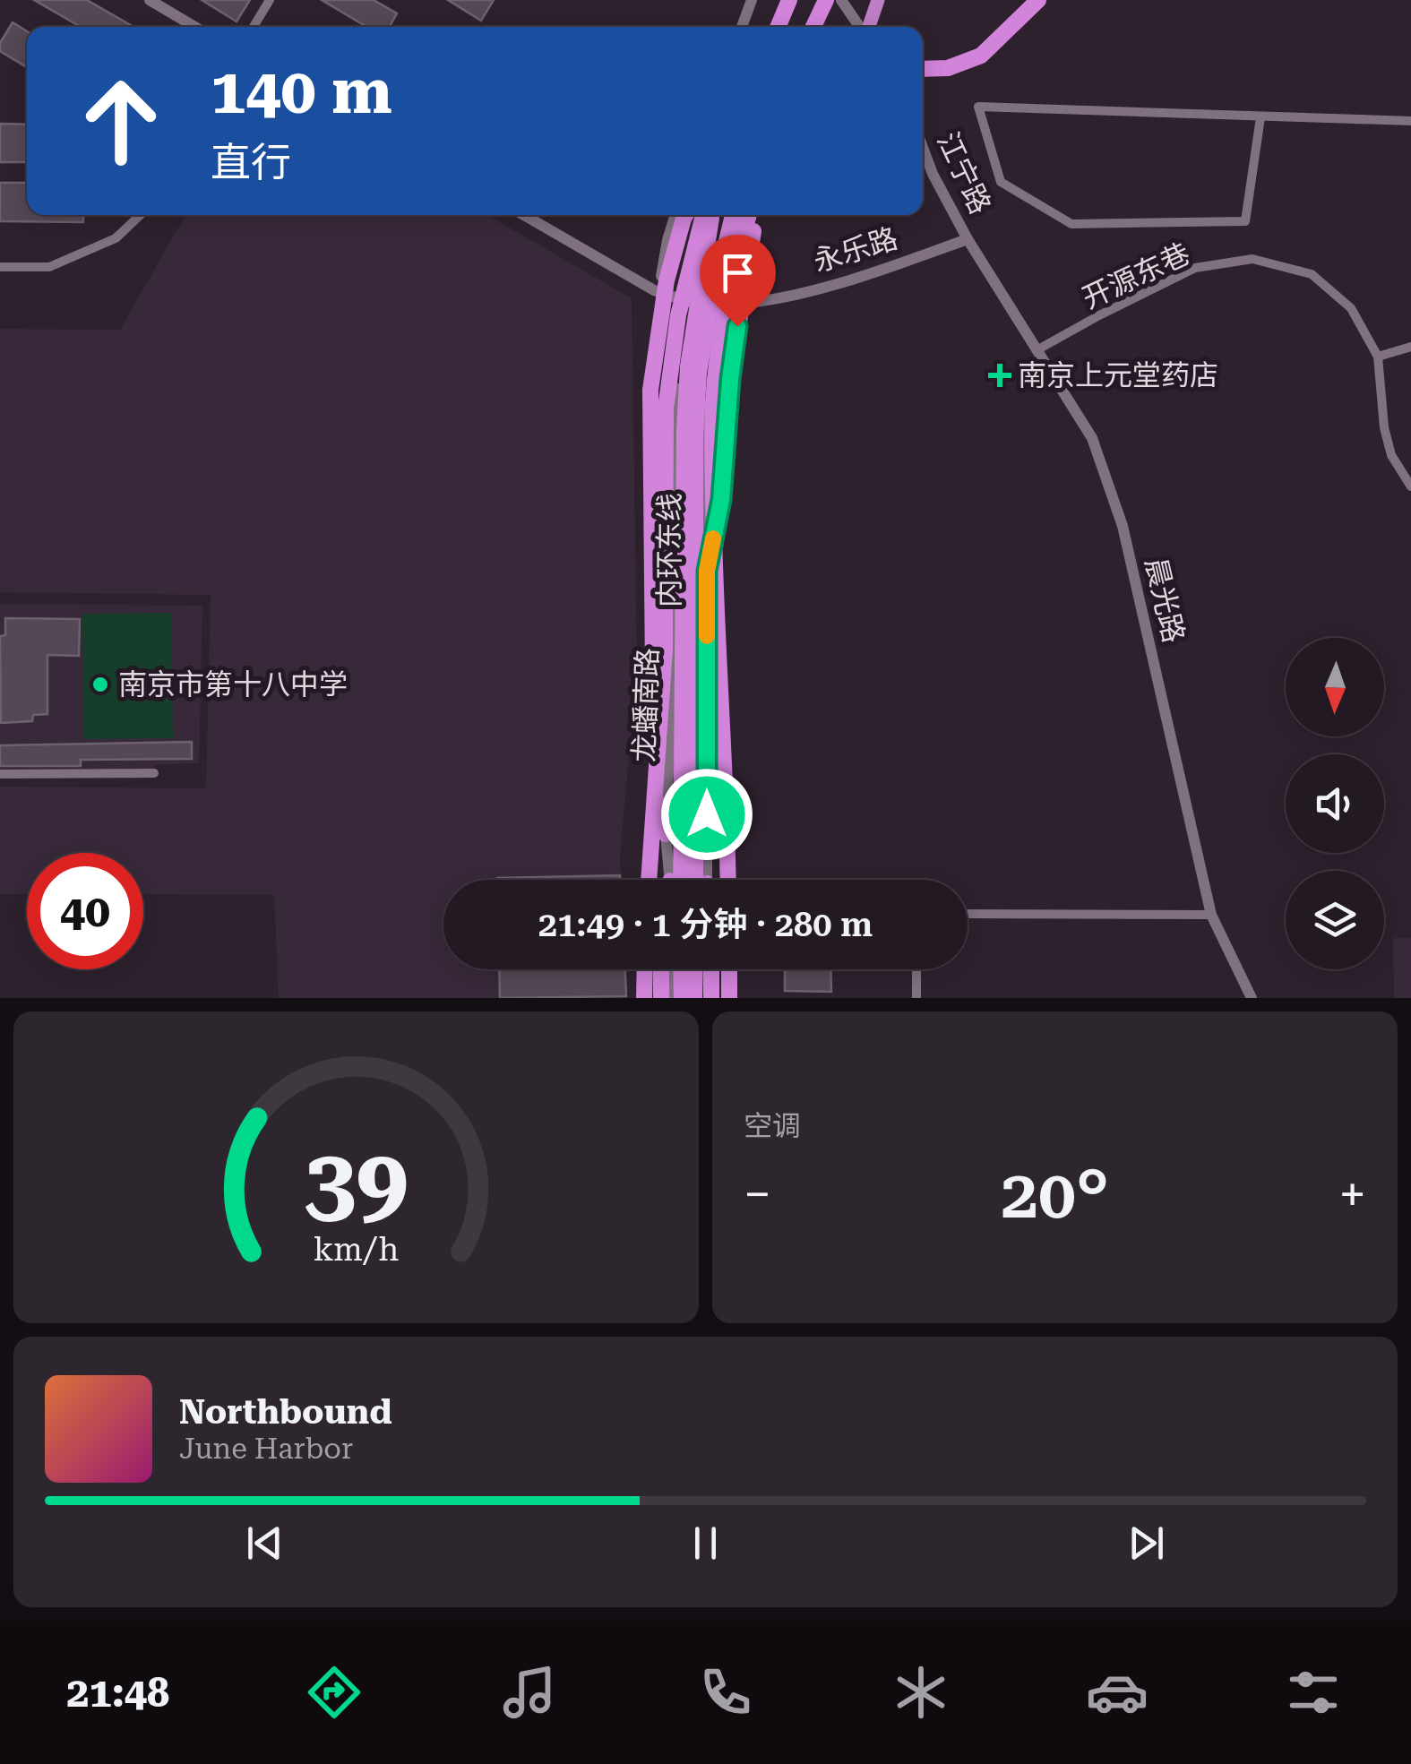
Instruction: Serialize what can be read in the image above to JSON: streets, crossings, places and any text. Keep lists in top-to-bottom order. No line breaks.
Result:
{"streets":{"highway":["内环东线"],"street":["江宁路","永乐路","开源东巷","晨光路","龙蟠南路"]},"crossings":[["江宁路","永乐路"],["江宁路","晨光路"],["永乐路","晨光路"],["永乐路","龙蟠南路"],["开源东巷","晨光路"]],"places":{"health":["南京上元堂药店"],"other":["南京市第十八中学"]},"north":"bottom","page":{"turn":["140 m","直行"],"limit":"40","trip":"21:49 · 1 分钟 · 280 m","tile":"空调","heat":["−","20°","+"],"song":["Northbound","June Harbor"],"tabs":"21:48","gauge":["39","km/h"]}}
